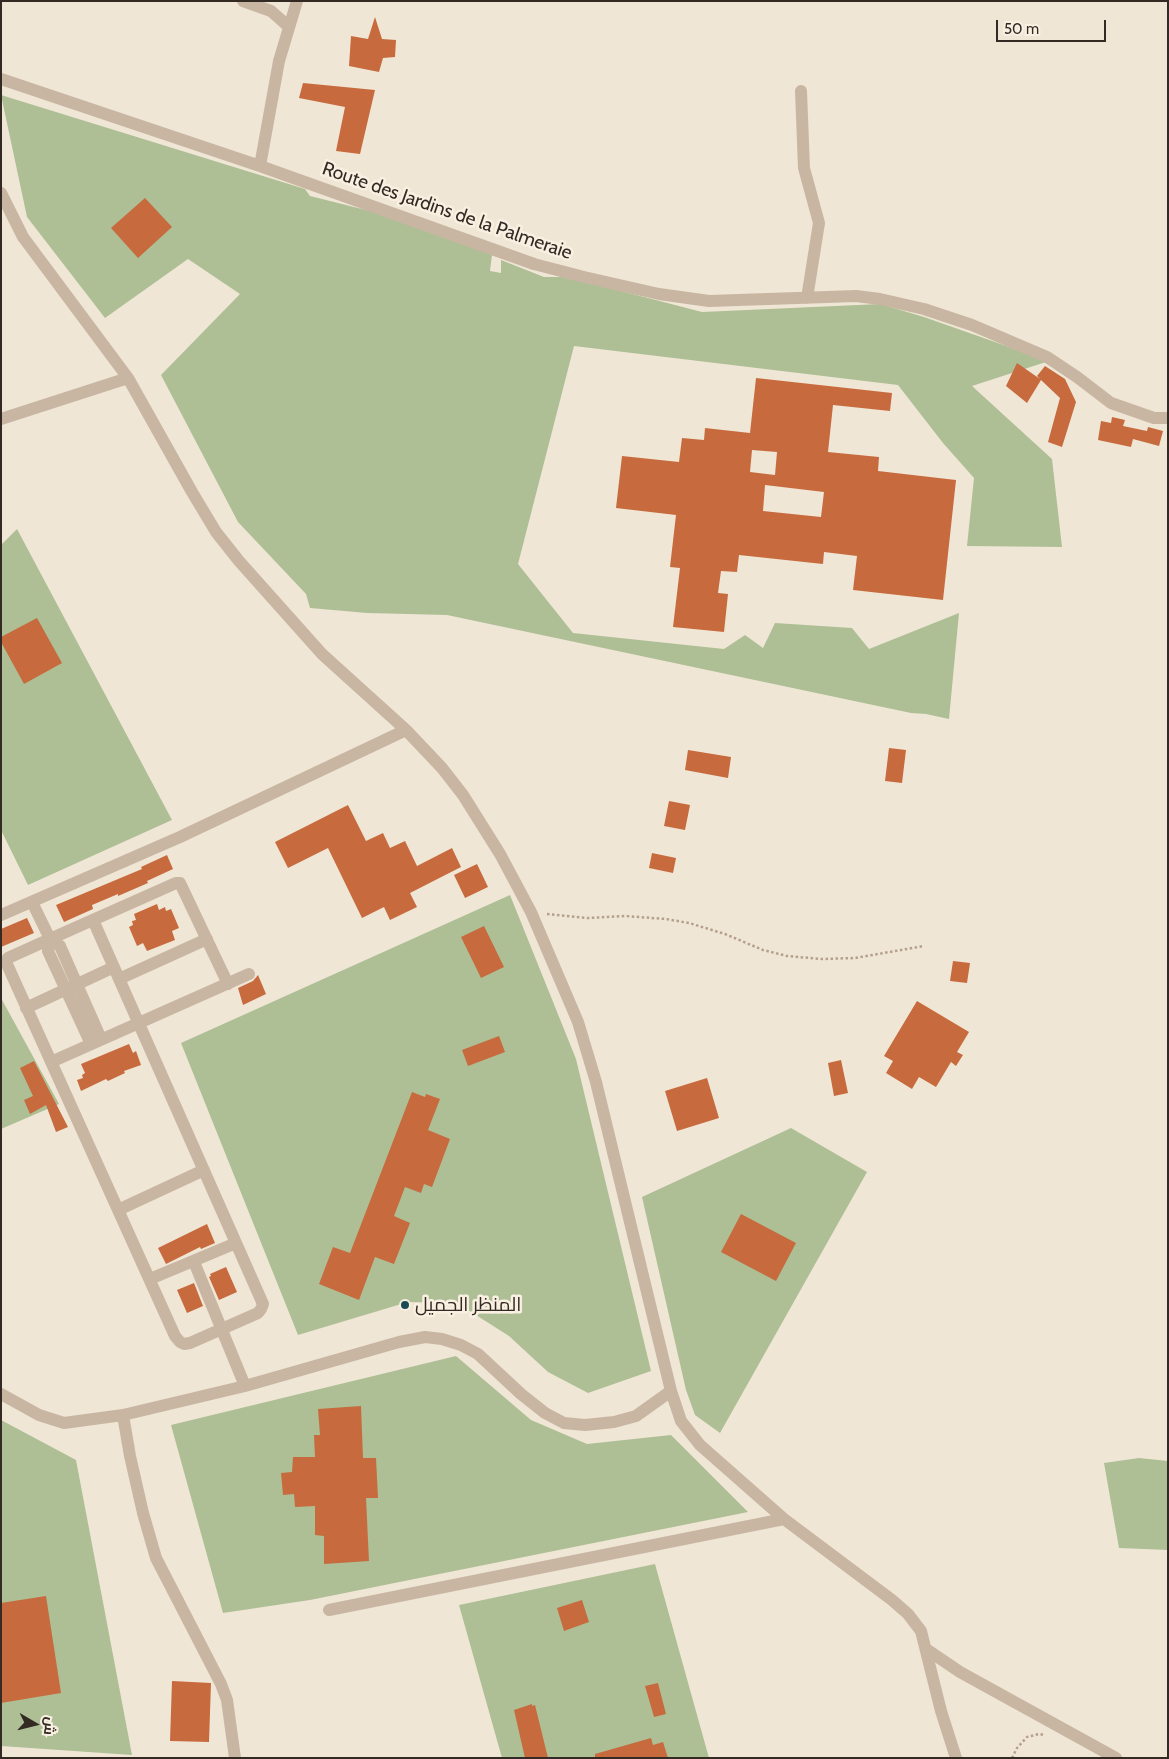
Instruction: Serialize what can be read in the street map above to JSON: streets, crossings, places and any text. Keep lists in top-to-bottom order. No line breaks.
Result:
{"streets":{"street":["Route des Jardins de la Palmeraie"]},"places":["المنظر الجميل"],"scale_bar":"50 m","north":"right"}
